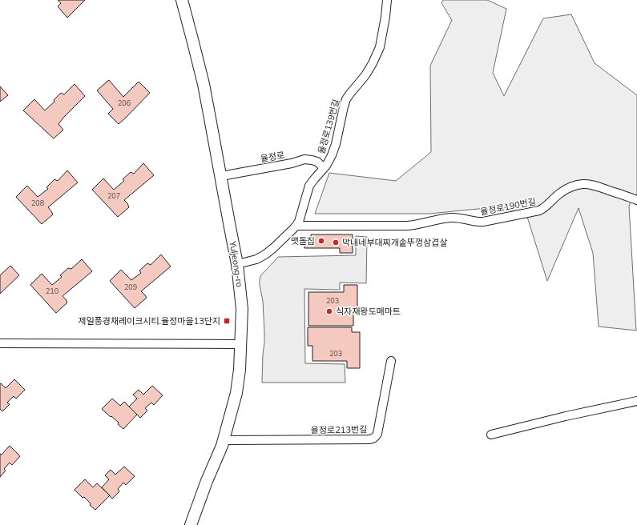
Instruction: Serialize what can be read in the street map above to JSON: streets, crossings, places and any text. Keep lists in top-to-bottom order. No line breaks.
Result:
{"streets":{"main road":["Yuljeong-ro"],"street":["율정로139번길","율정로","율정로190번길","율정로213번길"]},"crossings":[["율정로139번길","율정로"],["율정로139번길","율정로190번길"],["율정로139번길","Yuljeong-ro"],["율정로","Yuljeong-ro"],["Yuljeong-ro","율정로213번길"]],"places":{"other":["맷돌집","막내네부대찌개솥뚜껑삼겹살","식자재왕도매마트"],"transit":["제일풍경채레이크시티.율정마을13단지"]},"house_numbers":["206","207","208","209","210","203","203"]}
